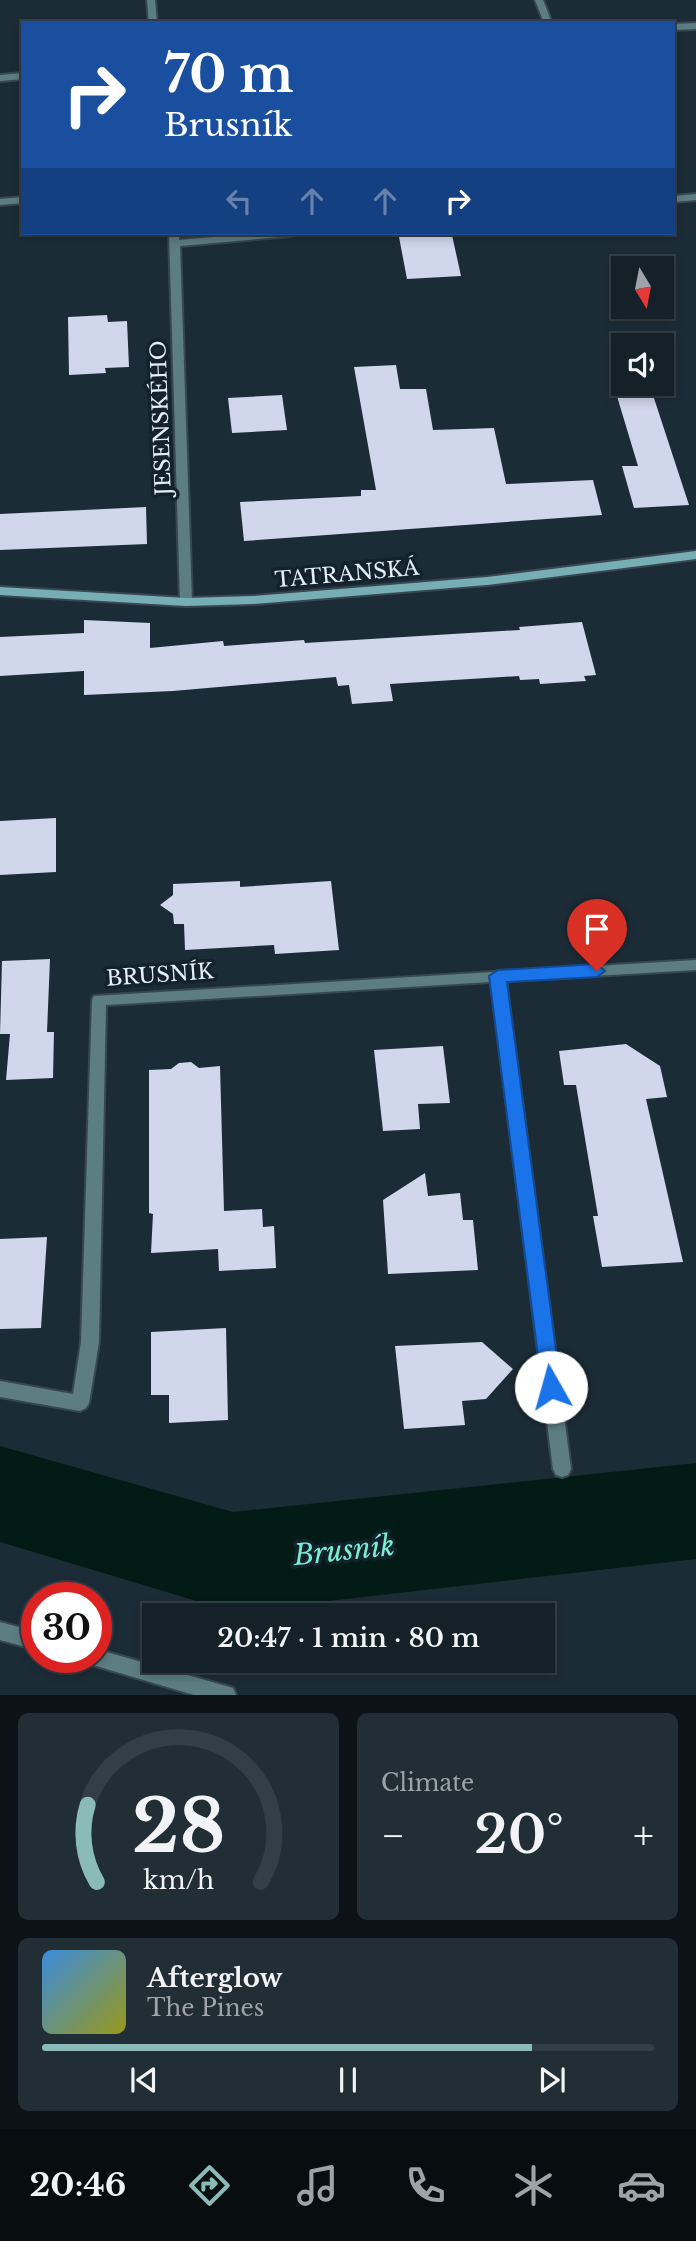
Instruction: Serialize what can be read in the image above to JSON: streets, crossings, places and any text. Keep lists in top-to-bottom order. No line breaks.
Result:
{"streets":{"main road":["TATRANSKÁ"],"street":["JESENSKÉHO","BRUSNÍK"]},"crossings":[["JESENSKÉHO","TATRANSKÁ"]],"water":["Brusník"],"north":"bottom","page":{"turn":["70 m","Brusník"],"limit":"30","trip":"20:47 · 1 min · 80 m","tile":"Climate","heat":["−","20°","+"],"song":["Afterglow","The Pines"],"tabs":"20:46","gauge":["28","km/h"]}}
